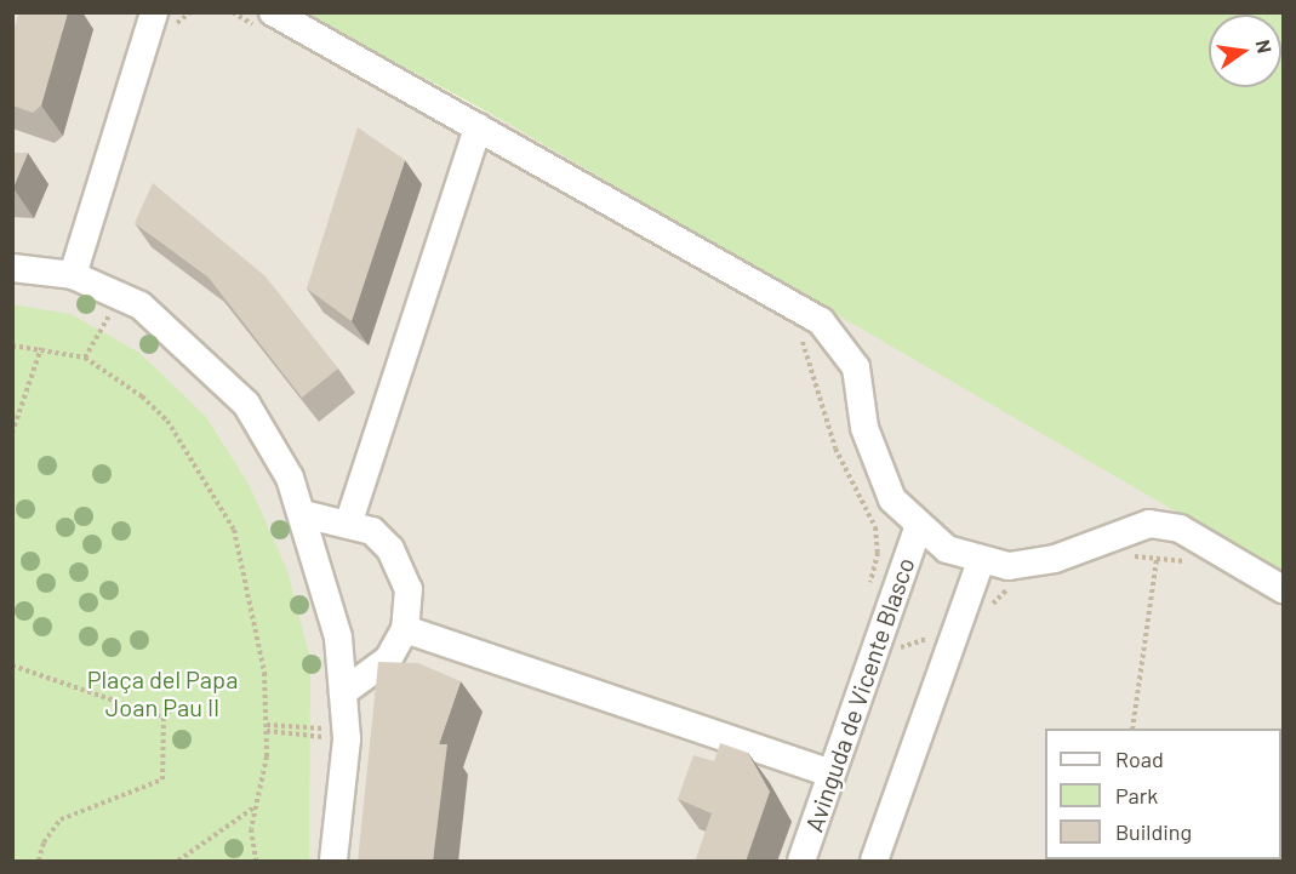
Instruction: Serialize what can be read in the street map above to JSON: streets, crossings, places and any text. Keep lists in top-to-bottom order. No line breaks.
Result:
{"streets":{"street":["Avinguda de Vicente Blasco"]},"parks":["Plaça del Papa Joan Pau II"],"legend":["Road","Park","Building"],"north":"right"}
